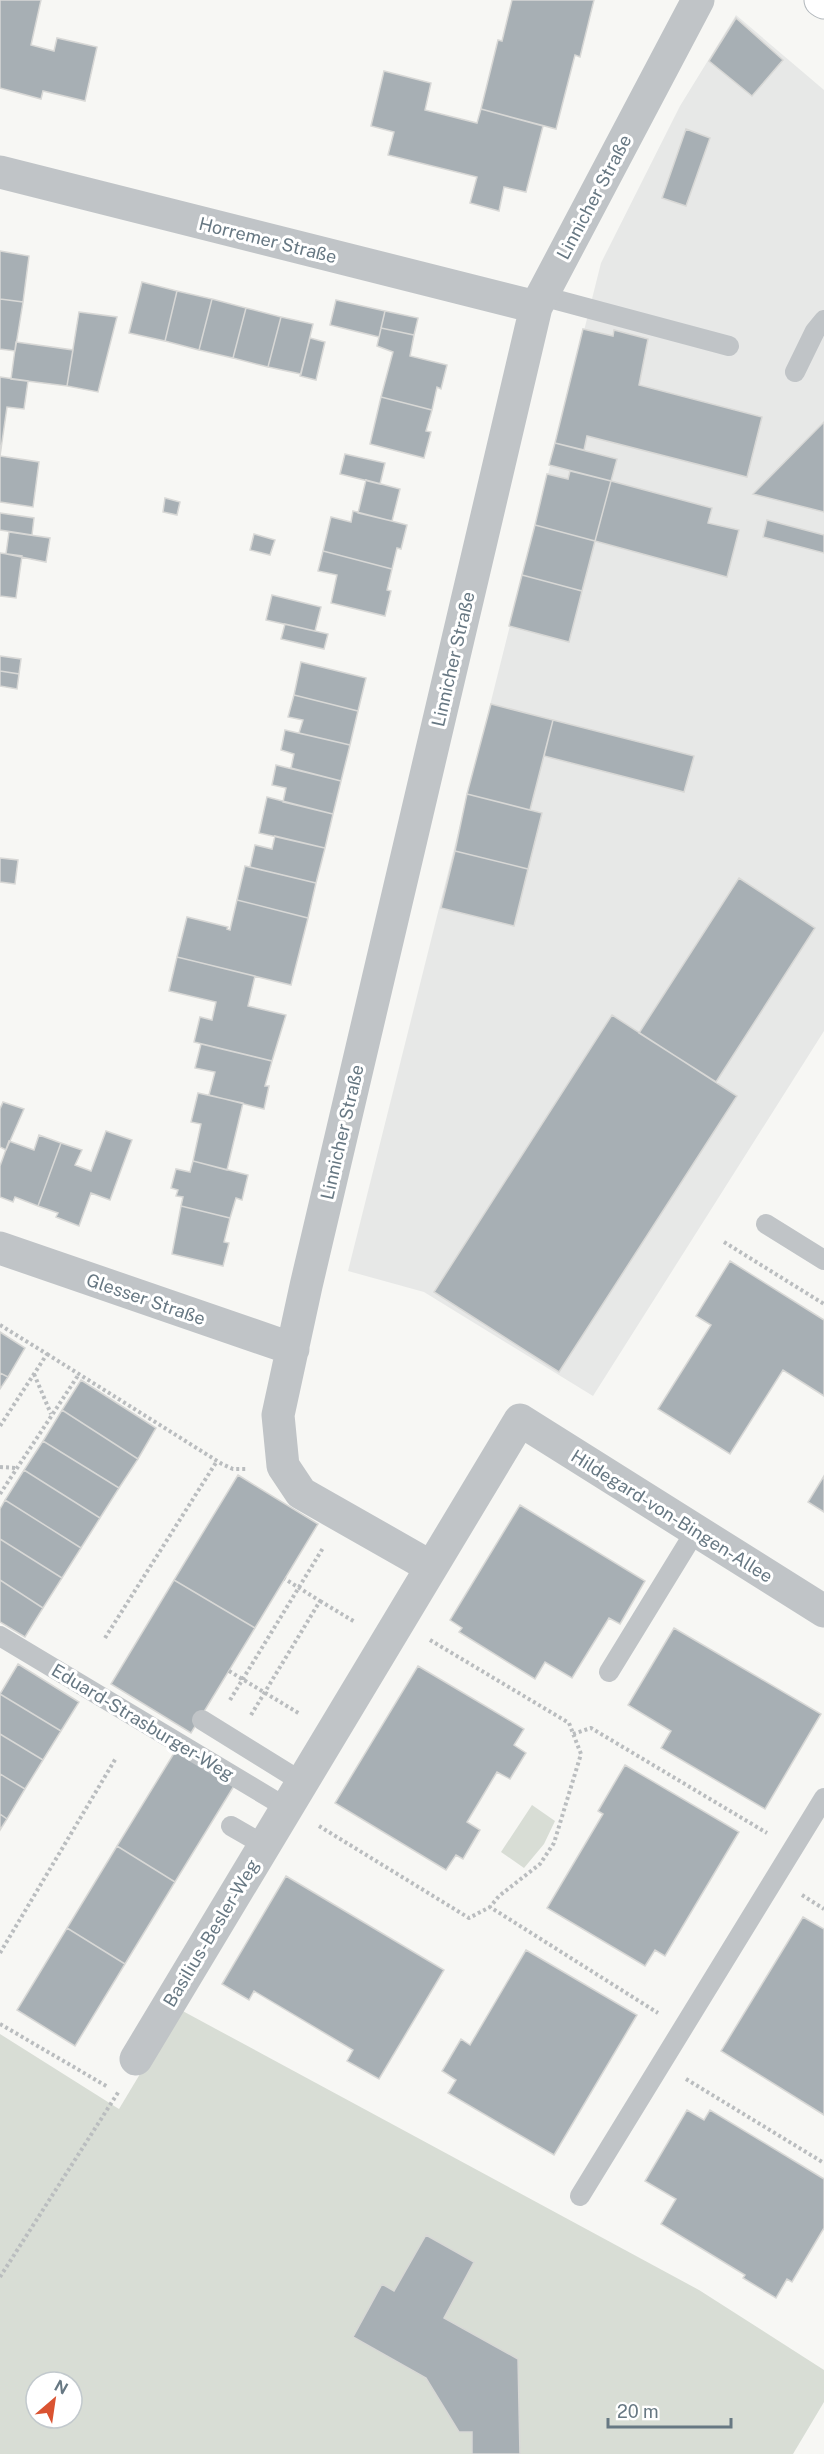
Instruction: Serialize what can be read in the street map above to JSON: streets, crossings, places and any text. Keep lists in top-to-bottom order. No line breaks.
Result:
{"streets":{"street":["Linnicher Straße","Horremer Straße","Glesser Straße","Hildegard-von-Bingen-Allee","Basilius-Besler-Weg"],"lane":["Eduard-Strasburger-Weg"]},"crossings":[["Linnicher Straße","Horremer Straße"],["Linnicher Straße","Glesser Straße"],["Hildegard-von-Bingen-Allee","Basilius-Besler-Weg"],["Eduard-Strasburger-Weg","Basilius-Besler-Weg"]],"scale_bar":"20 m","north":"top right"}
